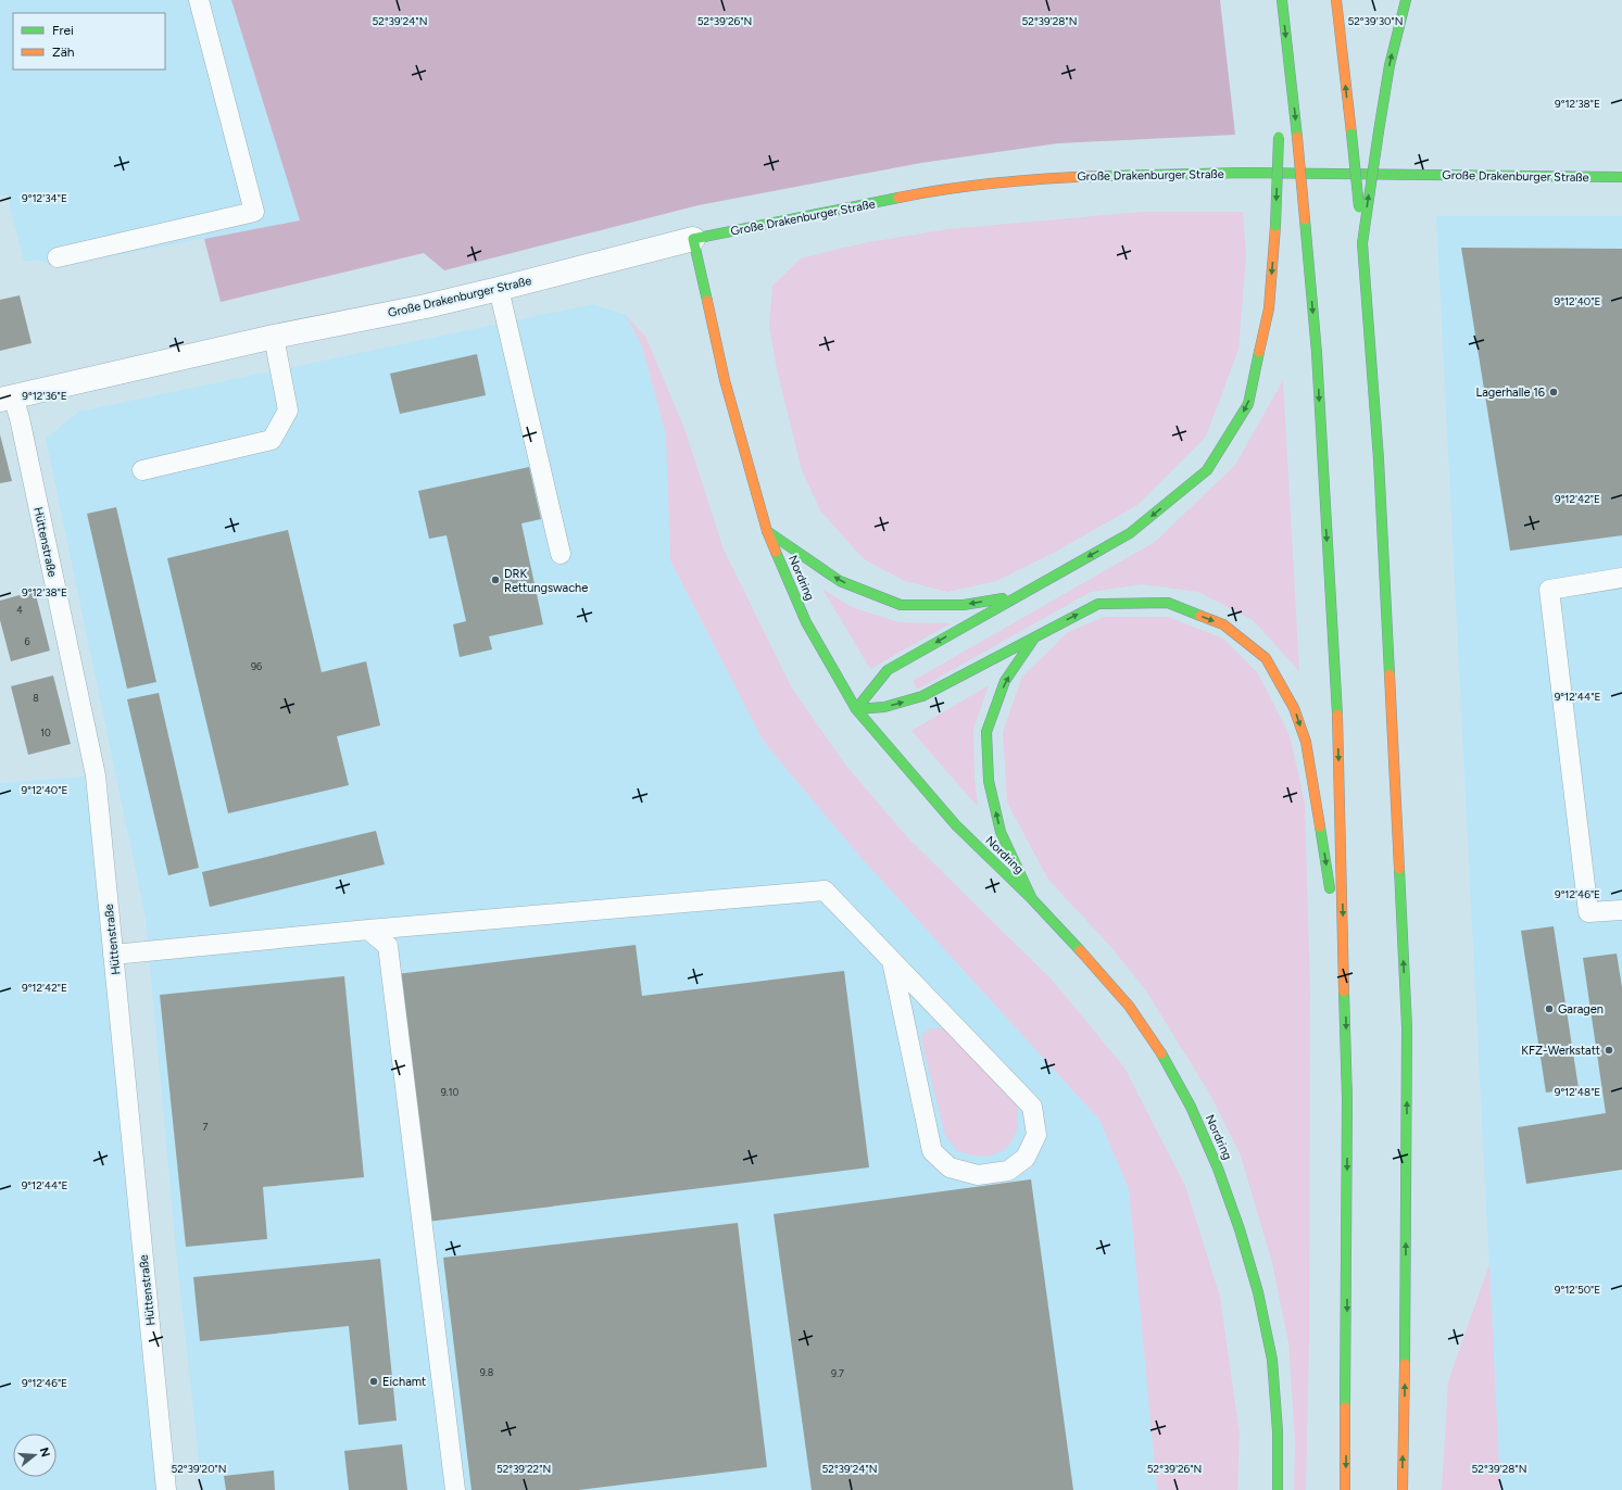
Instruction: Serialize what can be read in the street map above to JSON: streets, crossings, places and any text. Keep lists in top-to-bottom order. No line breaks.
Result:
{"streets":{"main road":["Große Drakenburger Straße","Nordring"],"lane":["Hüttenstraße"]},"crossings":[["Große Drakenburger Straße","Hüttenstraße"],["Große Drakenburger Straße","Nordring"]],"places":["Lagerhalle 16","DRK Rettungswache","Garagen","KFZ-Werkstatt","Eichamt"],"house_numbers":["4","6","96","8","10","9.10","7","9.8","9.7"],"legend":["Frei","Zäh"],"north":"right","coordinates":["52°39'24\"N","52°39'26\"N","52°39'28\"N","52°39'30\"N","9°12'38\"E","9°12'34\"E","9°12'40\"E","9°12'36\"E","9°12'42\"E","9°12'44\"E","9°12'46\"E","9°12'48\"E","9°12'50\"E","52°39'20\"N","52°39'22\"N"]}
